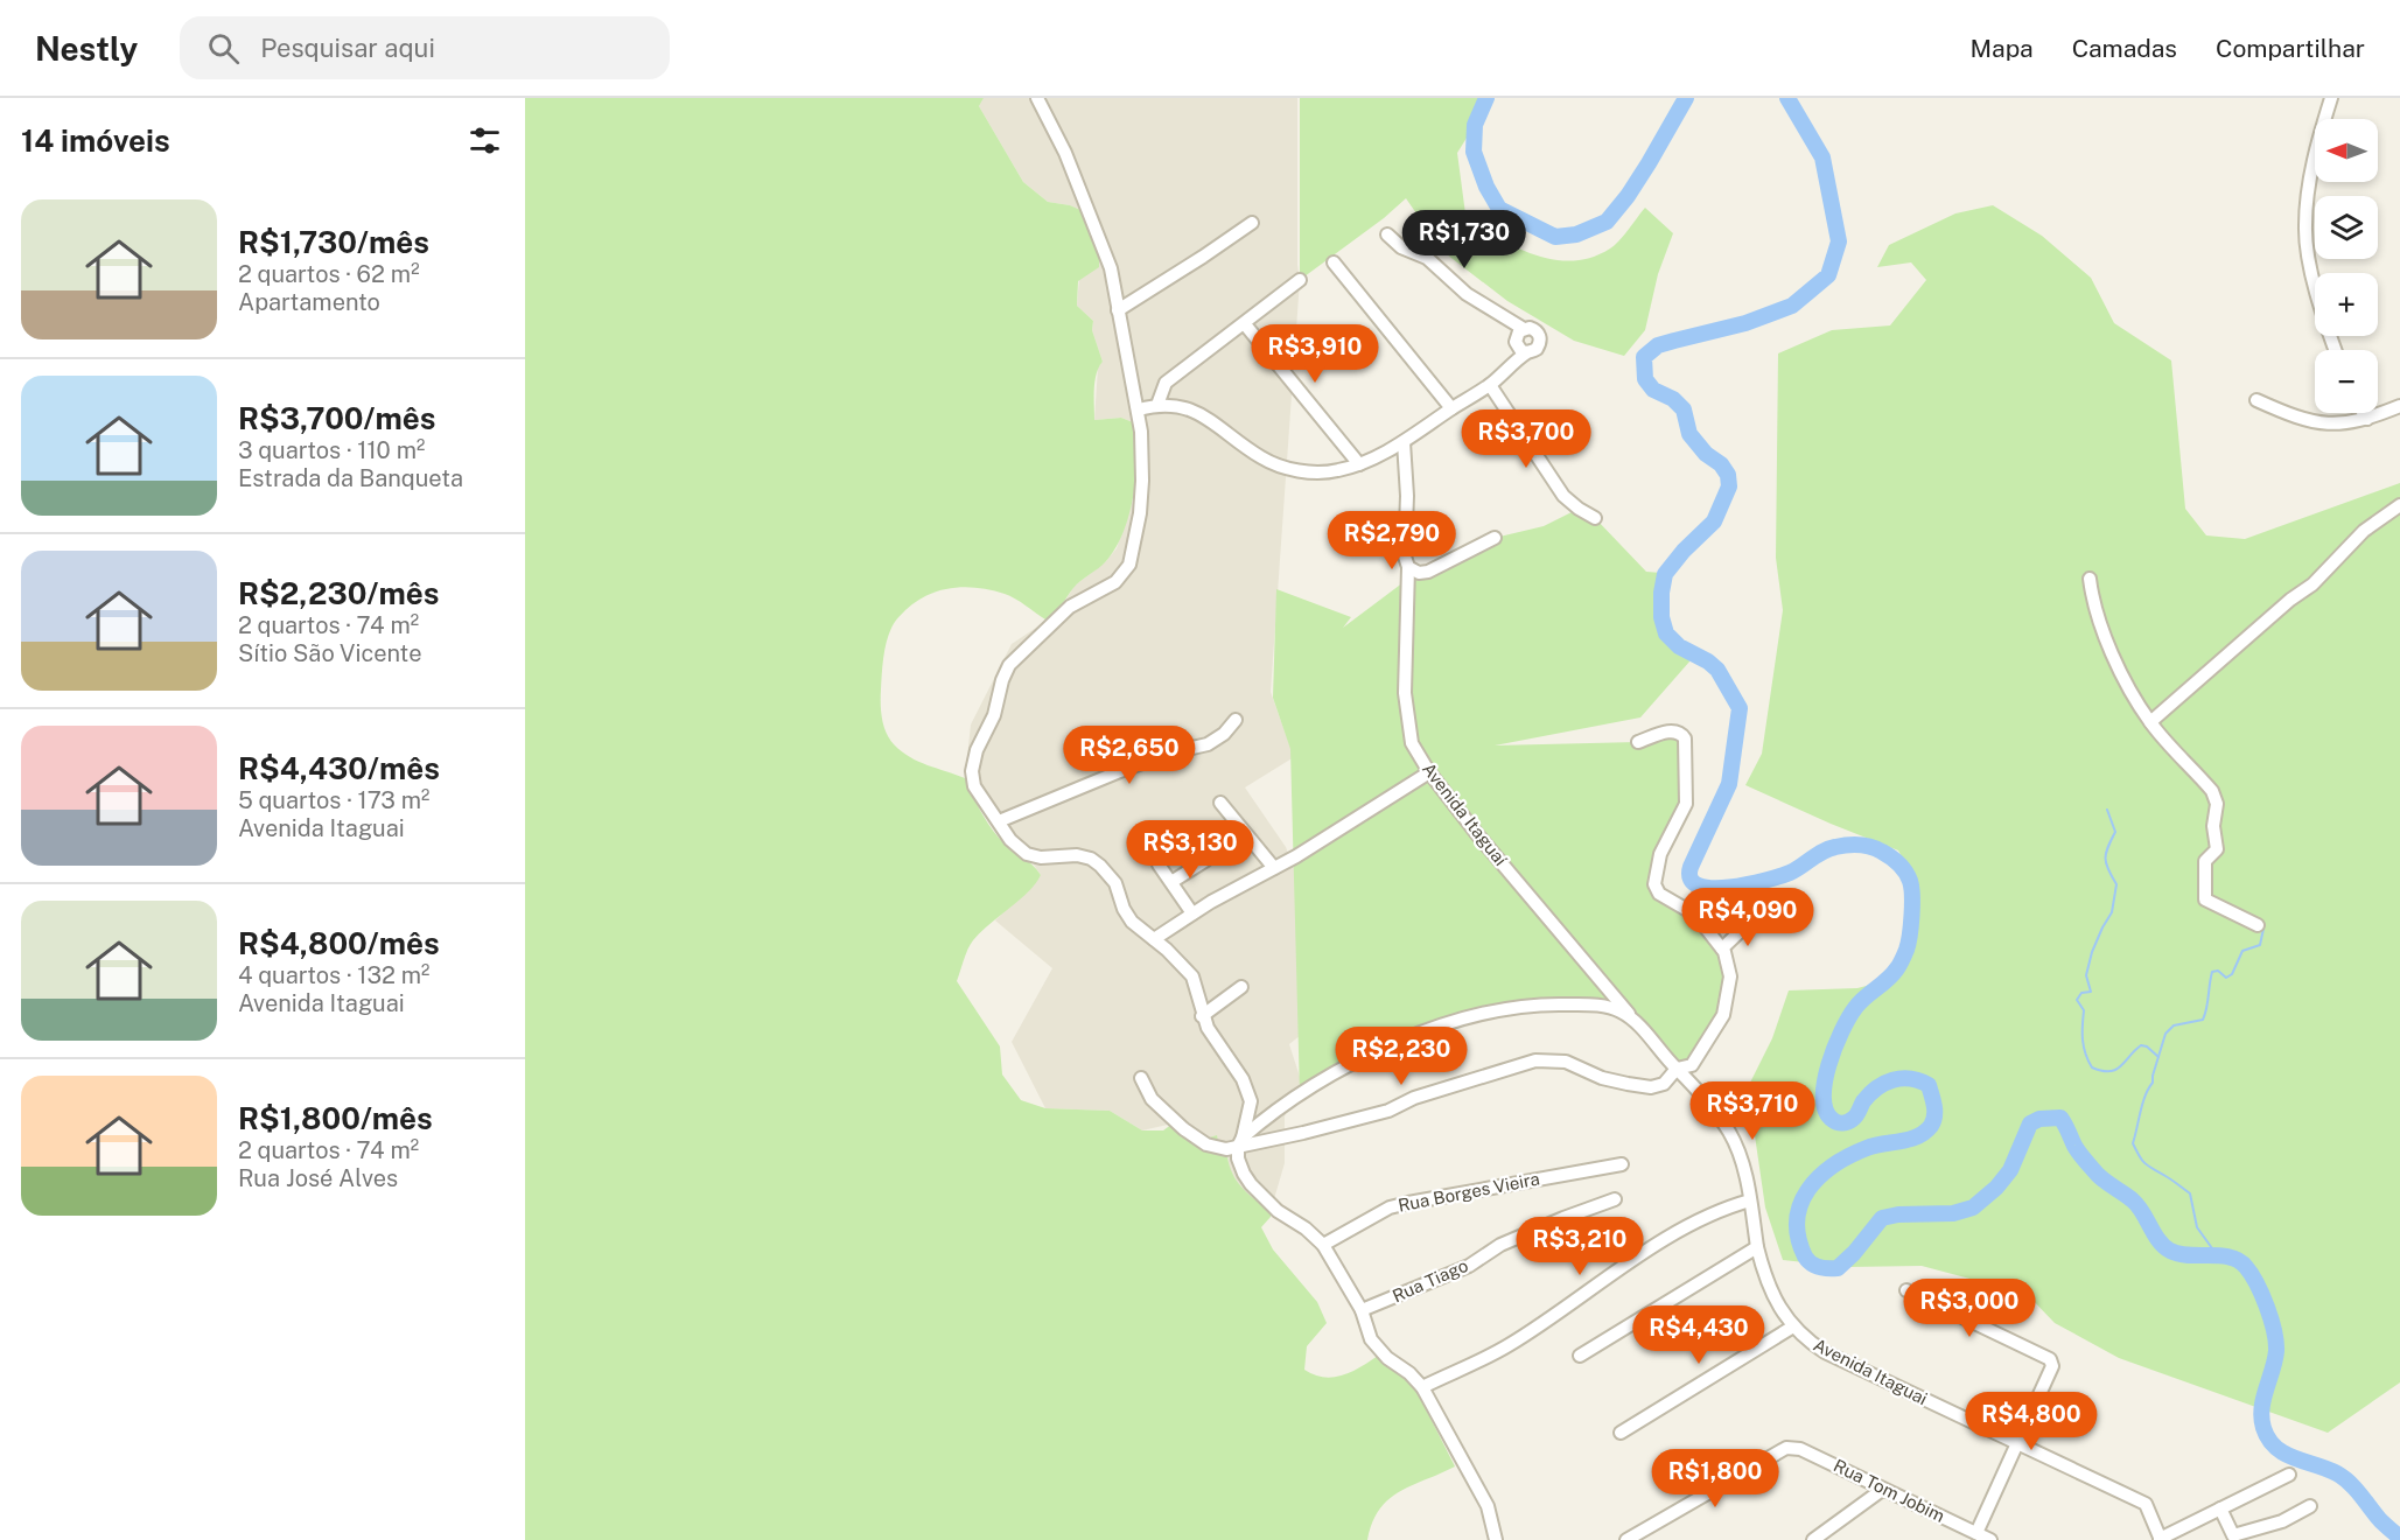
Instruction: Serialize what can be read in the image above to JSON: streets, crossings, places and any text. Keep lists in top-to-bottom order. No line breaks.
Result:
{"streets":{"street":["Avenida Itaguaí","Rua Borges Vieira","Rua Tiago","Avenida Itaguai","Rua Tom Jobim"]},"north":"left","page":{"header":"Nestly","search":"Pesquisar aqui","nav":["Mapa","Camadas","Compartilhar"],"heading":"14 imóveis","map_buttons":["+","−"],"list":[{"name":"R$1,730/mês","note":"2 quartos · 62 m² · Apartamento"},{"name":"R$3,700/mês","note":"3 quartos · 110 m² · Estrada da Banqueta"},{"name":"R$2,230/mês","note":"2 quartos · 74 m² · Sítio São Vicente"},{"name":"R$4,430/mês","note":"5 quartos · 173 m² · Avenida Itaguai"},{"name":"R$4,800/mês","note":"4 quartos · 132 m² · Avenida Itaguai"},{"name":"R$1,800/mês","note":"2 quartos · 74 m² · Rua José Alves"}],"price":["R$1,730","R$3,910","R$3,700","R$2,790","R$2,650","R$3,130","R$4,090","R$2,230","R$3,710","R$3,210","R$3,000","R$4,430","R$4,800","R$1,800"]}}
